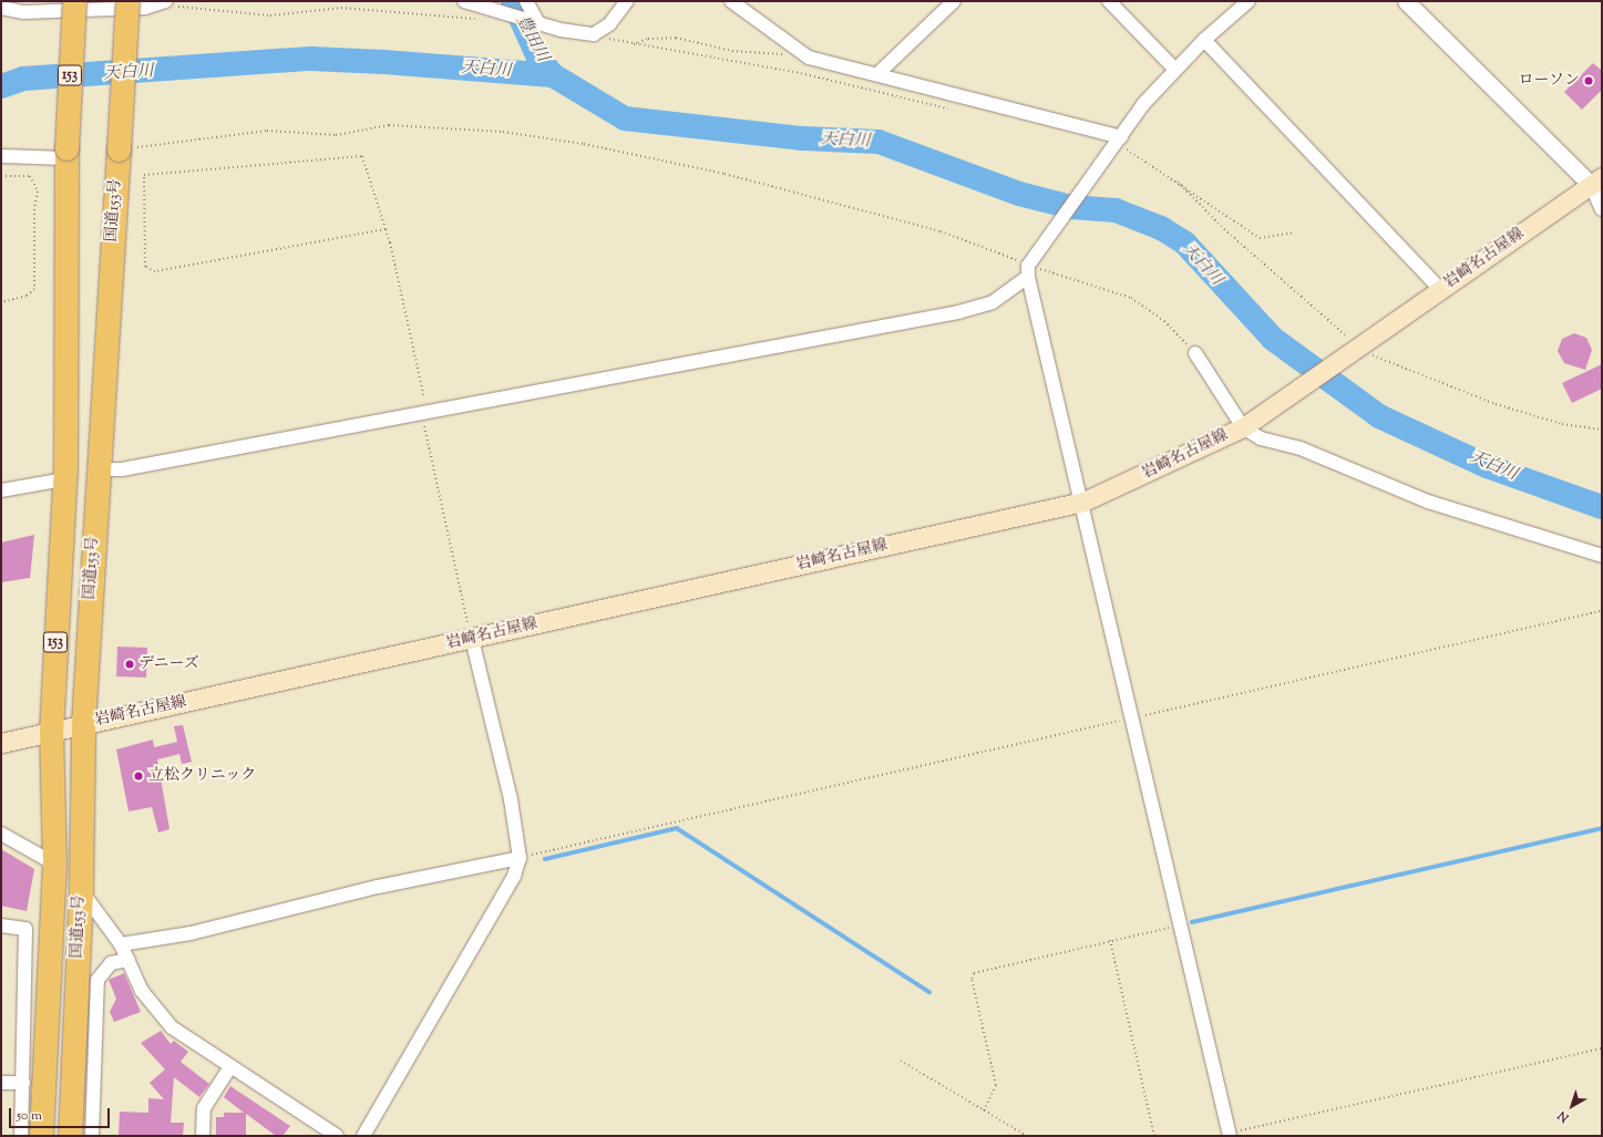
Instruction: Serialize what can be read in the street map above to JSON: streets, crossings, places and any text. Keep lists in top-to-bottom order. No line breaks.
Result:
{"streets":{"highway":["153","国道153号"],"main road":["岩崎名古屋線"]},"crossings":[["国道153号","岩崎名古屋線"]],"water":["豊田川","天白川"],"places":["ローソン","デニーズ","立松クリニック"],"scale_bar":"50 m","north":"bottom left"}
